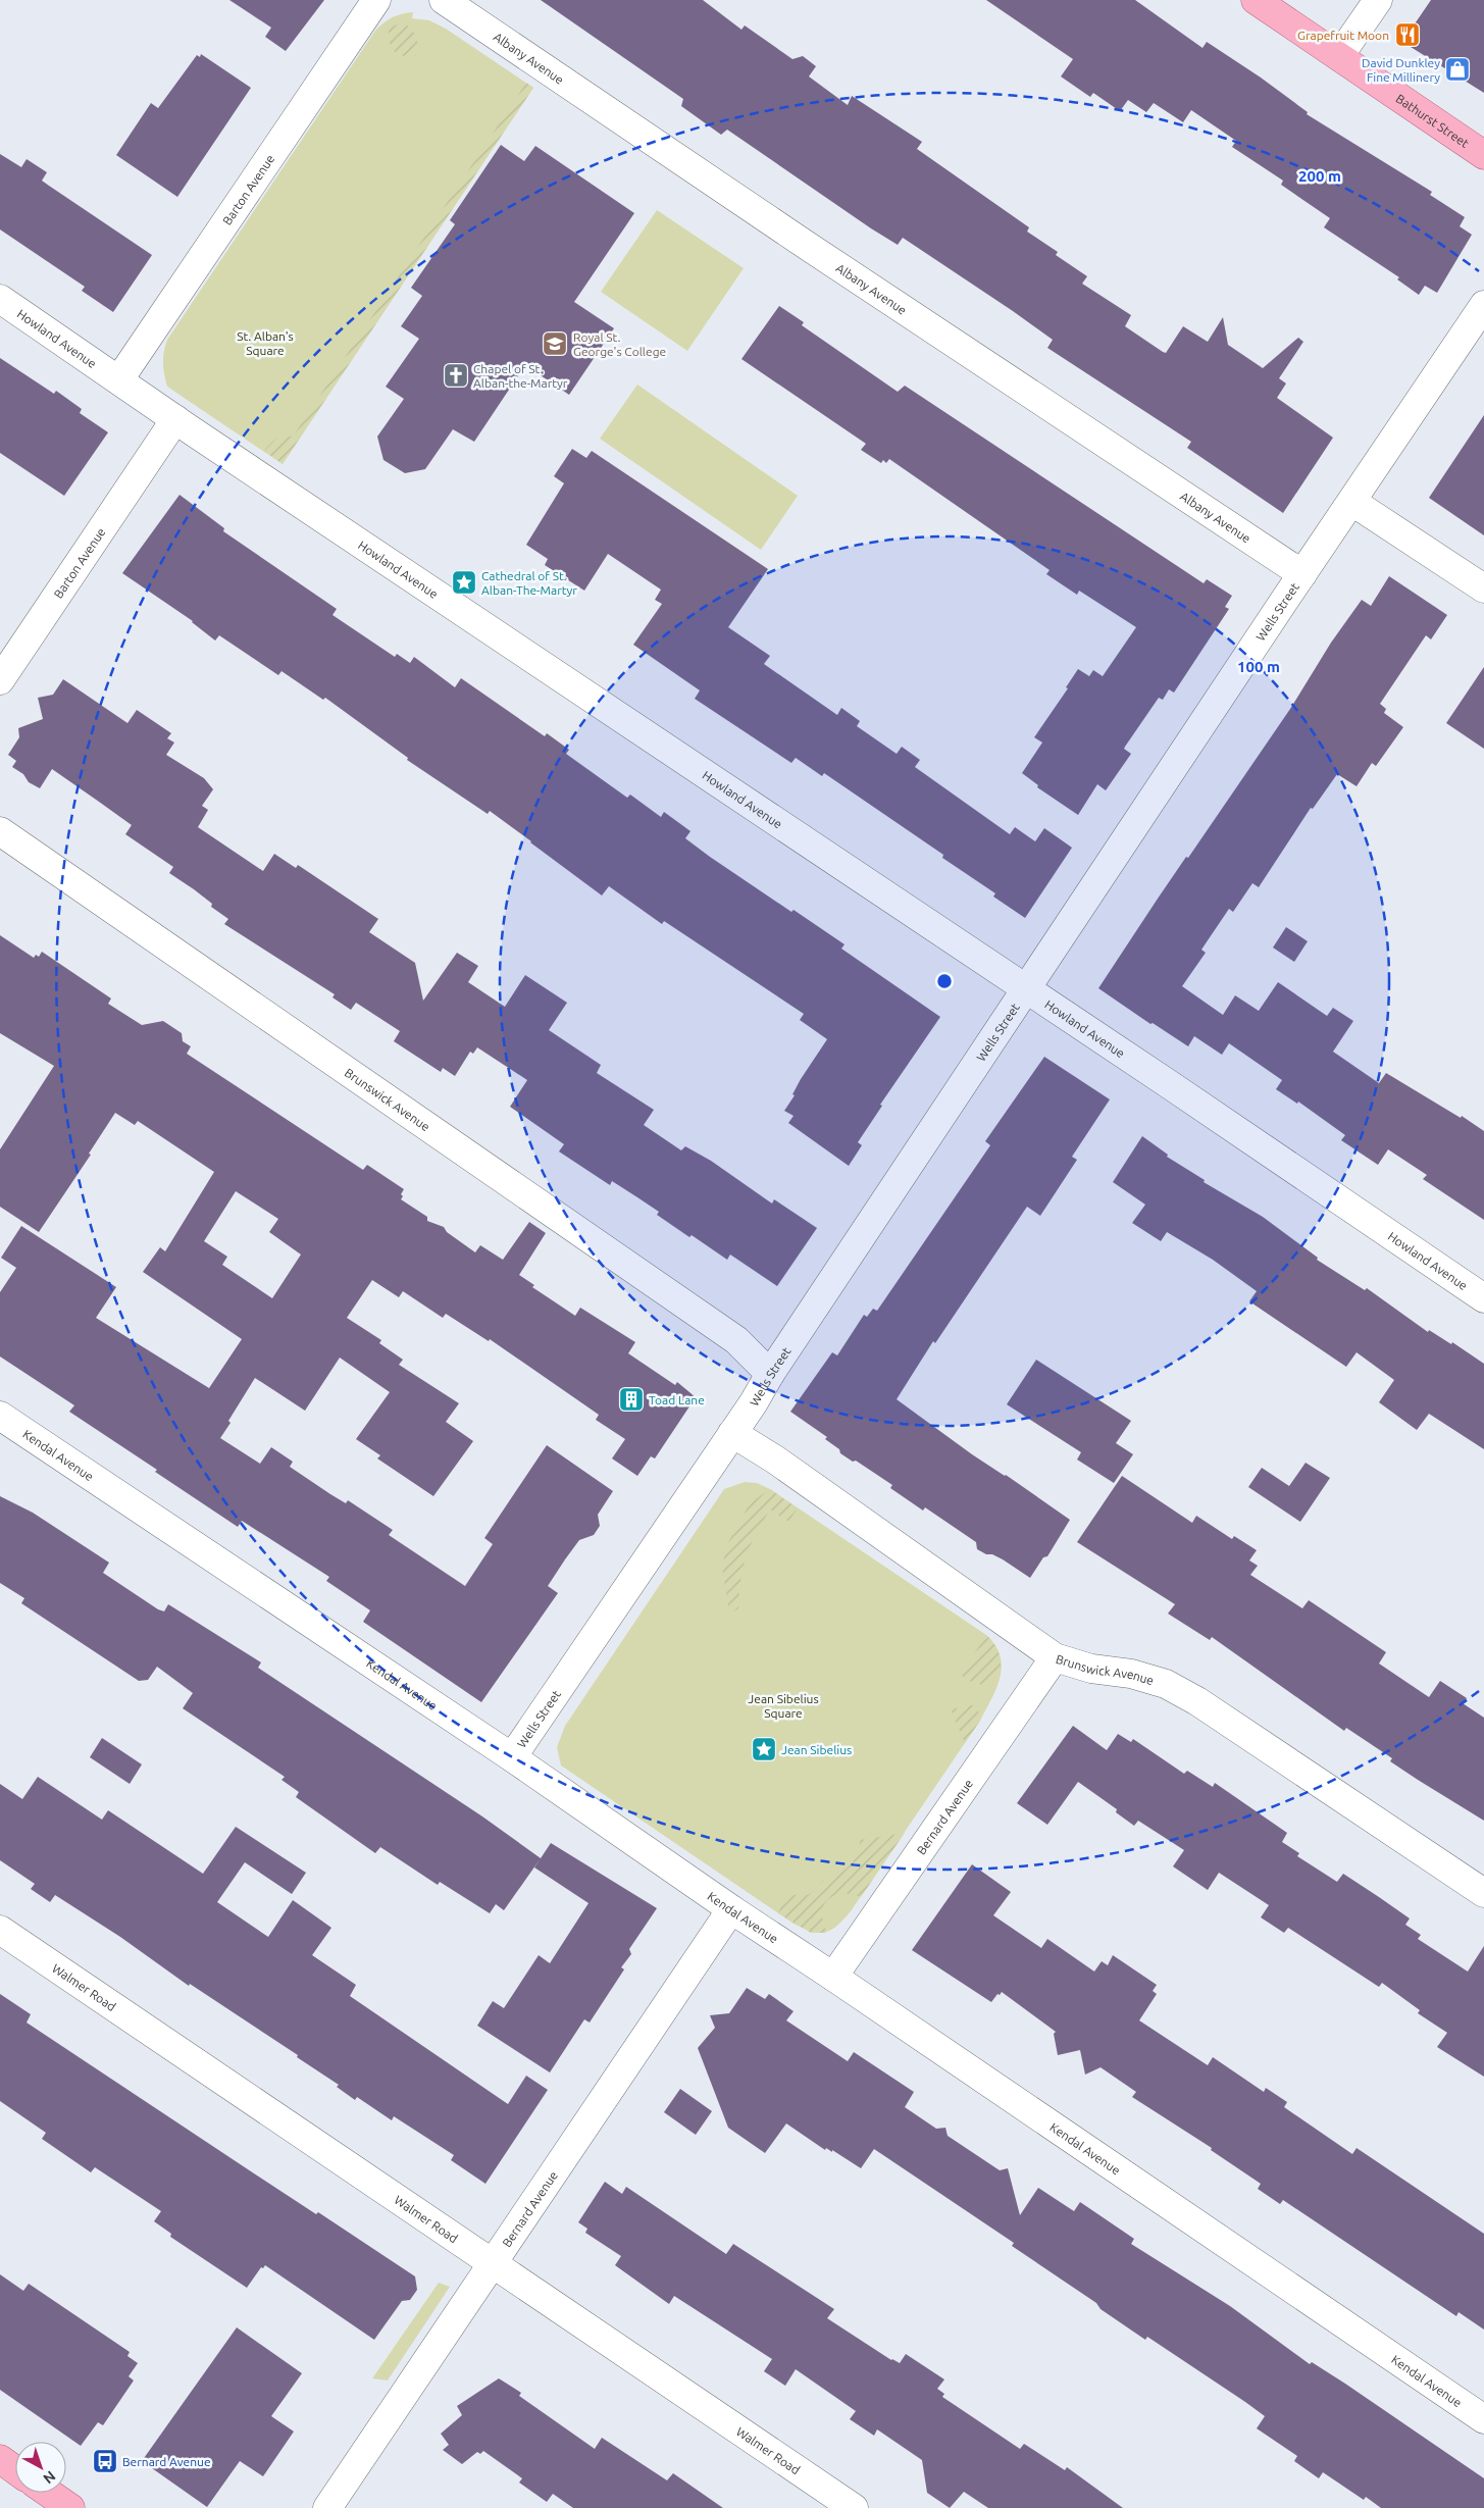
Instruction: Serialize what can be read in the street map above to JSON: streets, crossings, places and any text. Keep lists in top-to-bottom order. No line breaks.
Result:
{"streets":{"main road":["Bathurst Street"],"street":["Albany Avenue","Barton Avenue","Howland Avenue","Wells Street","Brunswick Avenue","Kendal Avenue","Bernard Avenue","Walmer Road"]},"crossings":[["Albany Avenue","Wells Street"],["Barton Avenue","Howland Avenue"],["Howland Avenue","Wells Street"],["Wells Street","Brunswick Avenue"],["Wells Street","Kendal Avenue"],["Brunswick Avenue","Bernard Avenue"],["Kendal Avenue","Bernard Avenue"],["Bernard Avenue","Walmer Road"]],"parks":["St. Alban's Square","Jean Sibelius Square"],"places":{"restaurant":["Grapefruit Moon"],"shop":["David Dunkley Fine Millinery"],"school or university":["Royal St. George's College"],"church":["Chapel of St. Alban-the-Martyr"],"place":["Cathedral of St. Alban-The-Martyr","Jean Sibelius"],"building":["Toad Lane"],"bus stop":["Bernard Avenue"]},"north":"bottom right","rings":["200 m","100 m"]}
